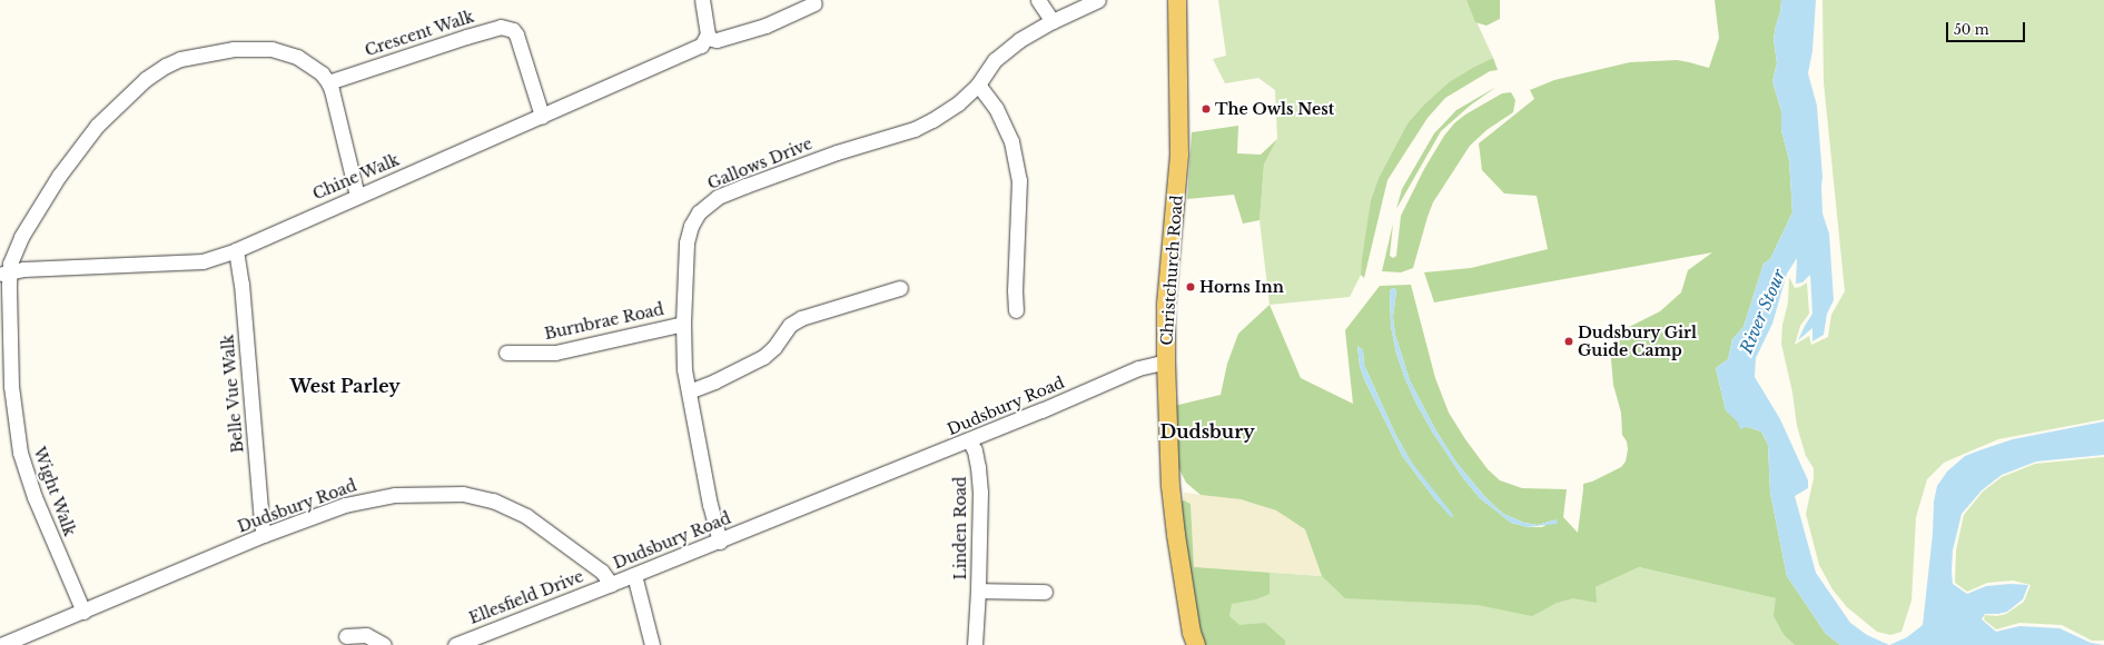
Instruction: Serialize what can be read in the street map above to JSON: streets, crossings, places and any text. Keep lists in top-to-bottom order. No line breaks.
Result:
{"streets":{"main road":["Christchurch Road"],"street":["Crescent Walk","Gallows Drive","Chine Walk","Burnbrae Road","Belle Vue Walk","Dudsbury Road","Wight Walk","Linden Road","Ellesfield Drive"]},"crossings":[["Crescent Walk","Chine Walk"],["Gallows Drive","Burnbrae Road"],["Gallows Drive","Dudsbury Road"],["Chine Walk","Belle Vue Walk"],["Chine Walk","Wight Walk"],["Christchurch Road","Dudsbury Road"],["Belle Vue Walk","Dudsbury Road"],["Dudsbury Road","Wight Walk"],["Dudsbury Road","Linden Road"],["Dudsbury Road","Ellesfield Drive"]],"districts":["West Parley","Dudsbury"],"water":["River Stour"],"places":["The Owls Nest","Horns Inn","Dudsbury Girl Guide Camp"],"scale_bar":"50 m"}
